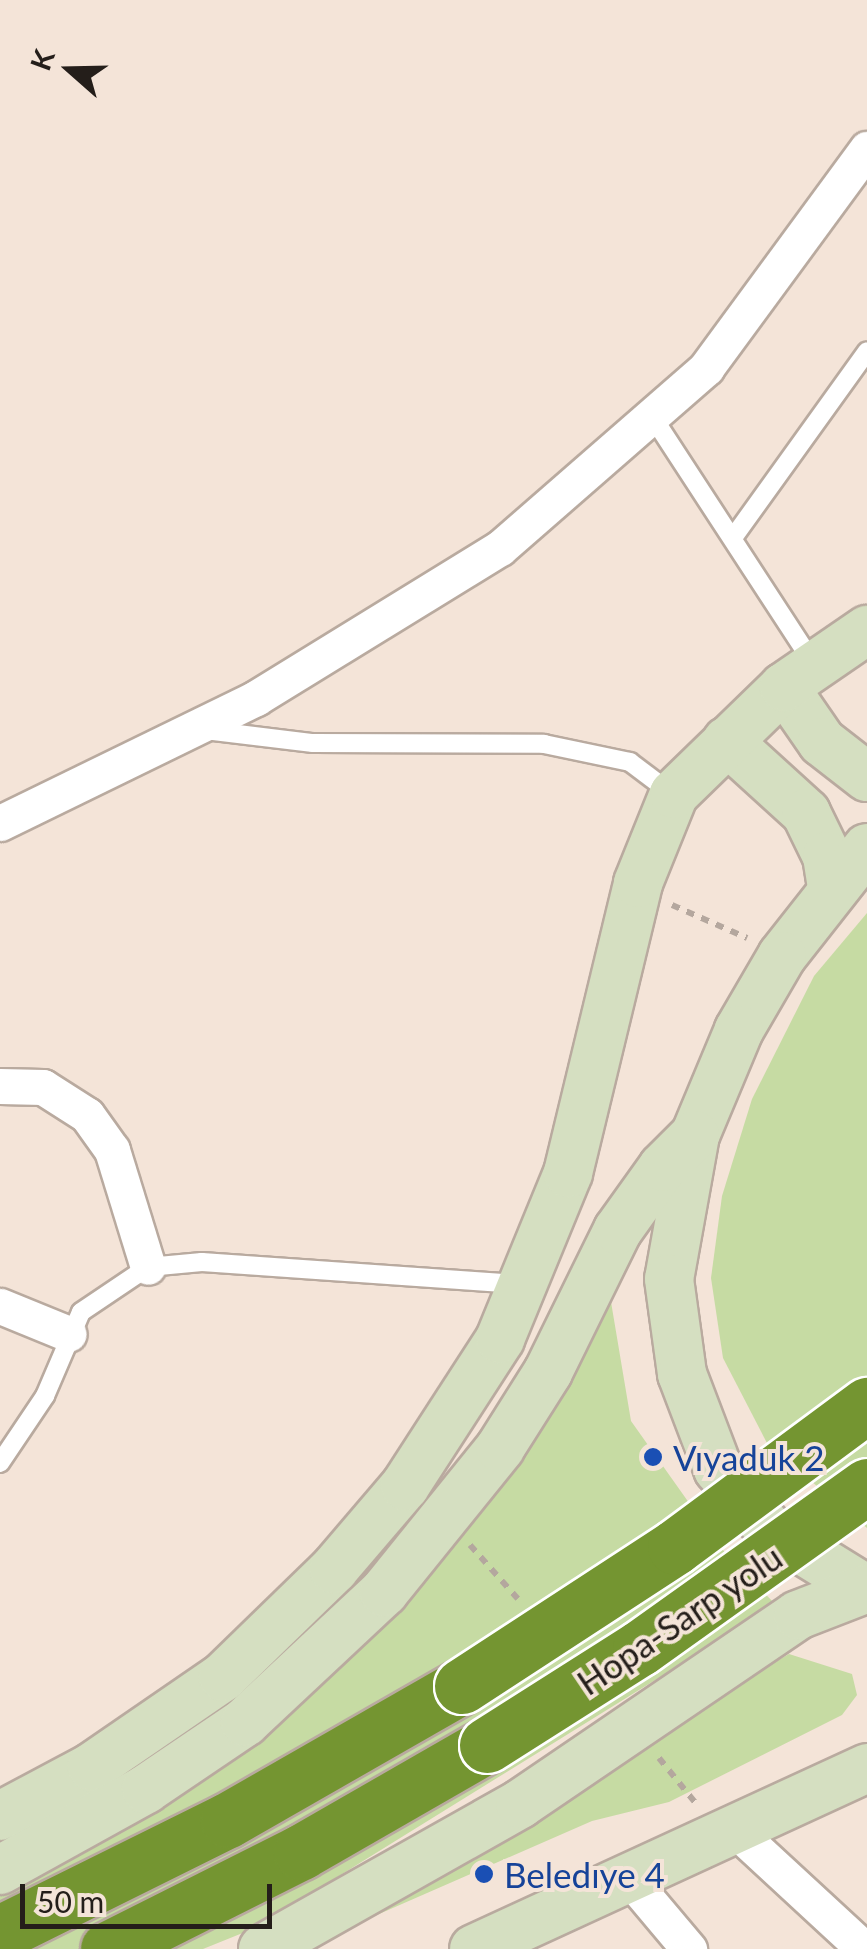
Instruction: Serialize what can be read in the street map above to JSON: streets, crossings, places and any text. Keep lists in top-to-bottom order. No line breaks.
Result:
{"streets":{"highway":["Hopa-Sarp yolu"]},"places":["Vıyaduk 2","Beledıye 4"],"scale_bar":"50 m","north":"left"}
